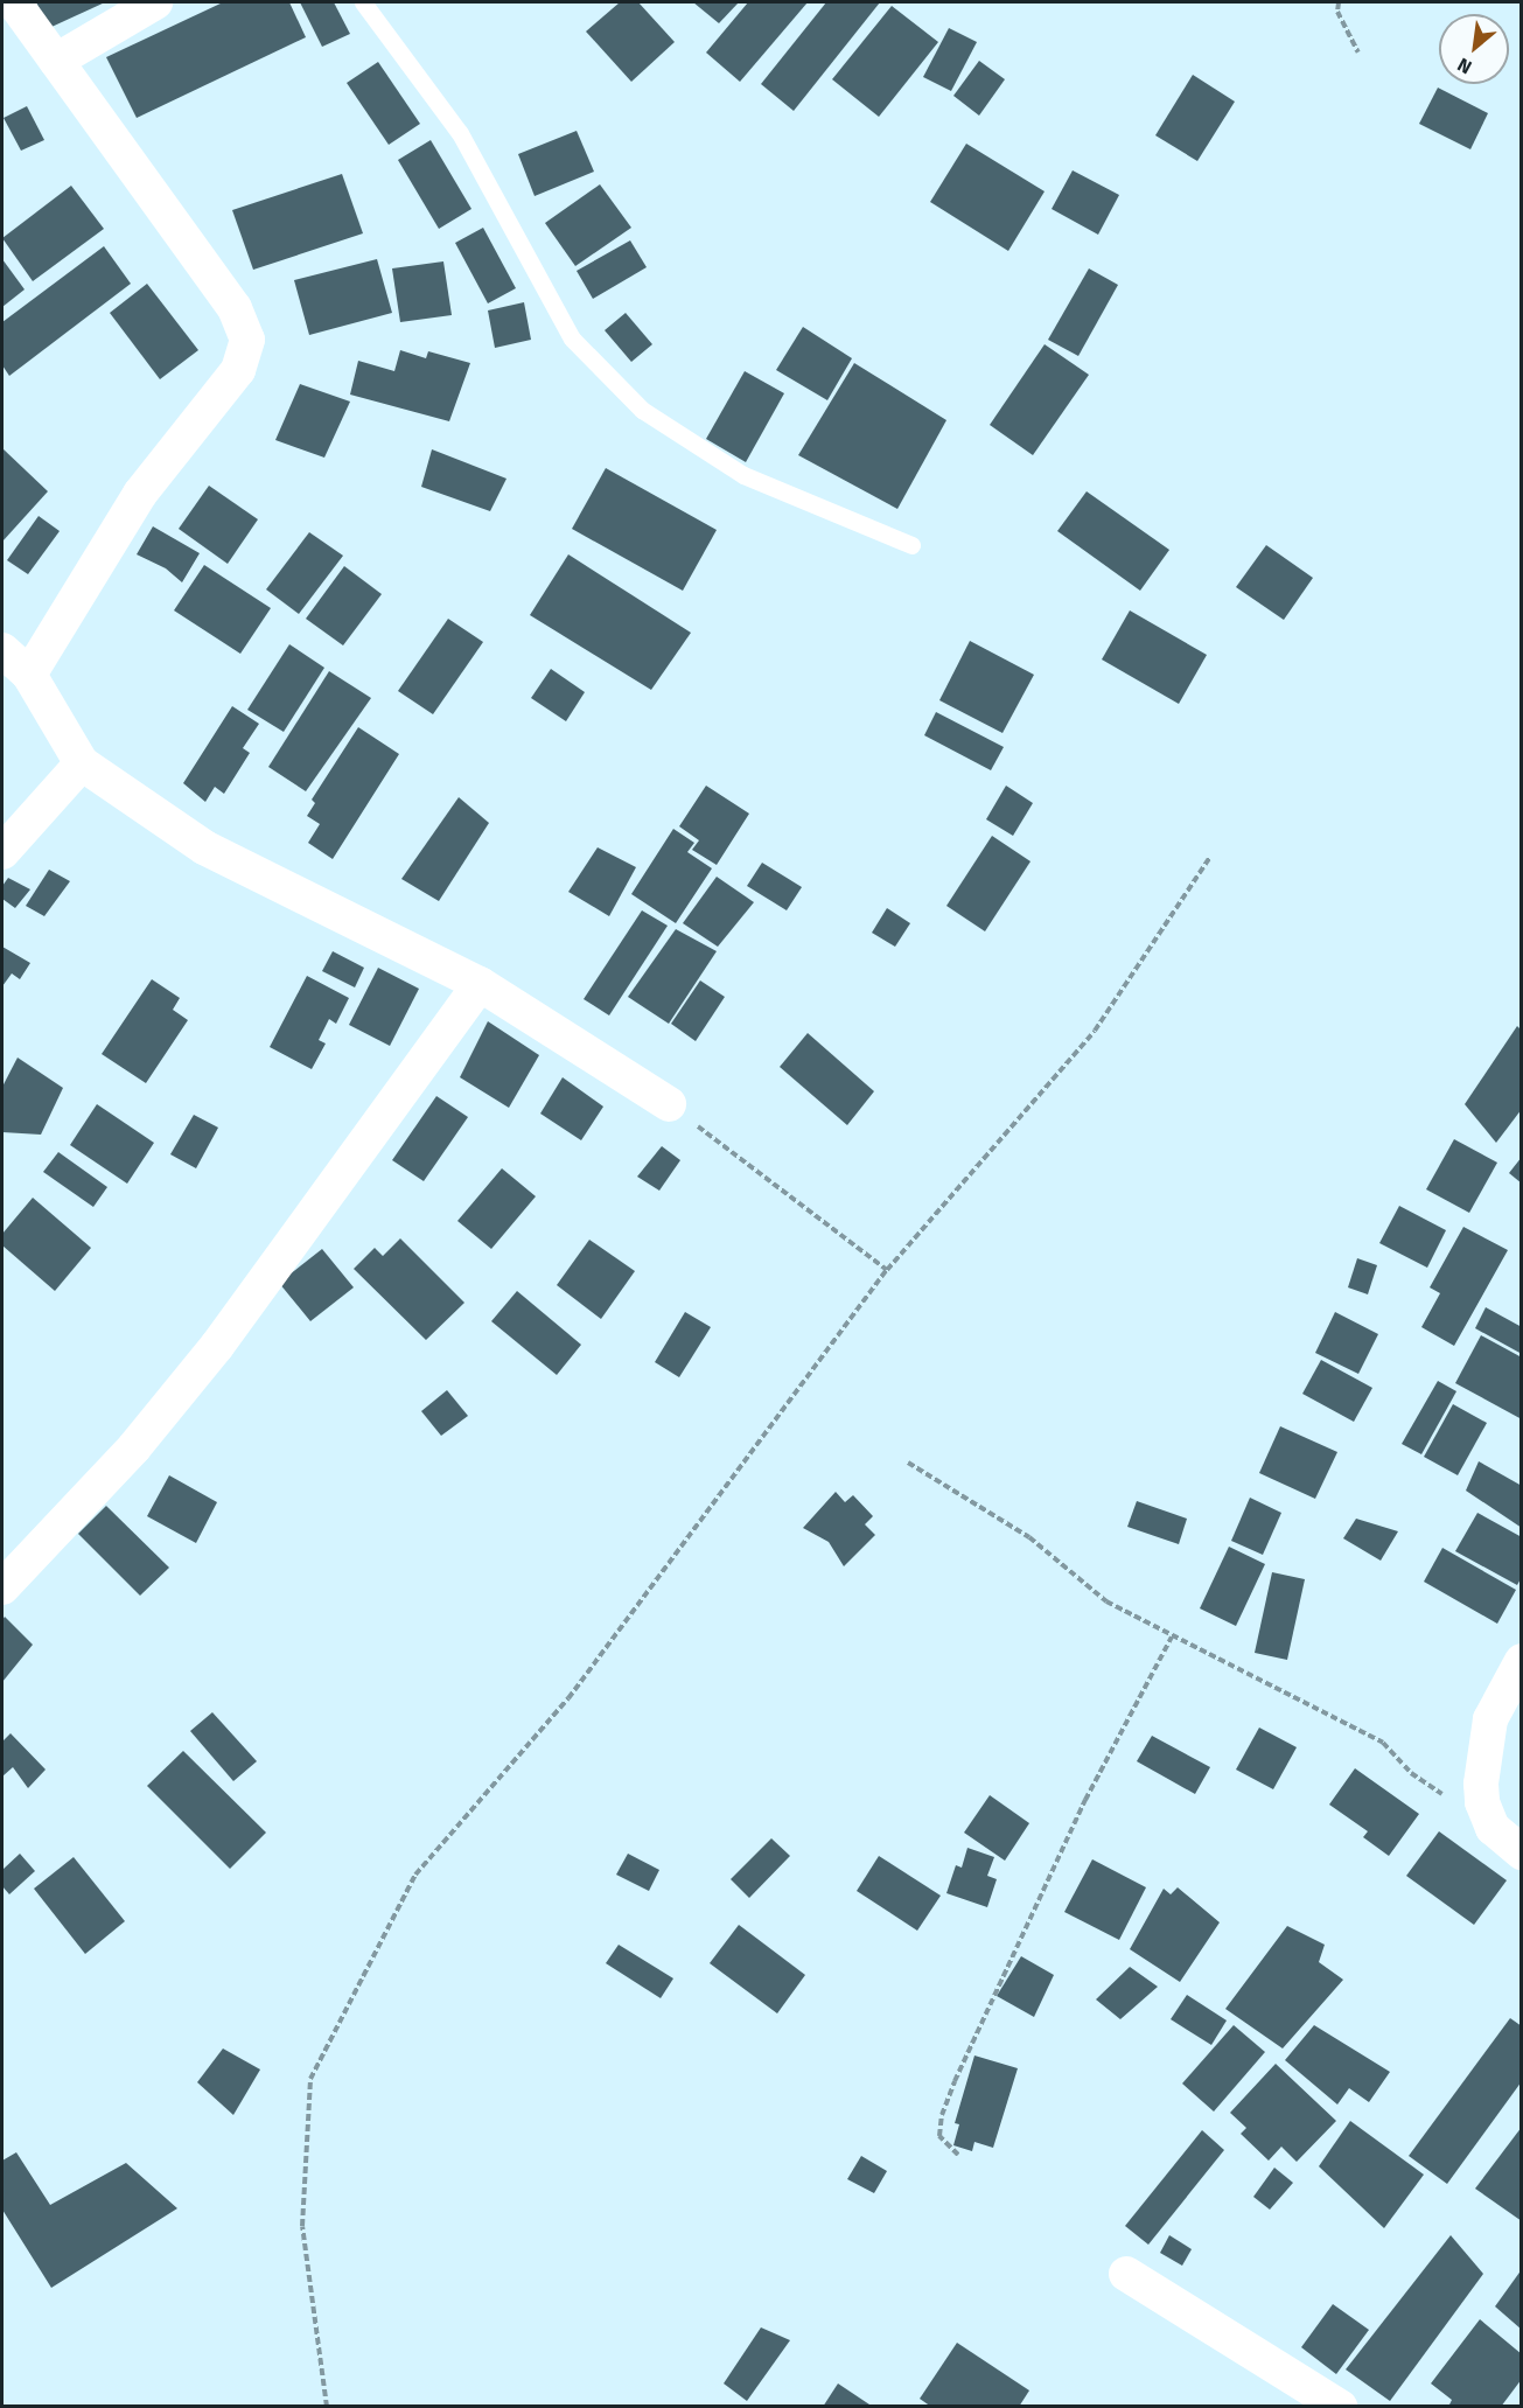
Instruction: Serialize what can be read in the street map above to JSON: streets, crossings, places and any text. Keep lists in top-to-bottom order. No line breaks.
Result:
{"north":"bottom left"}
